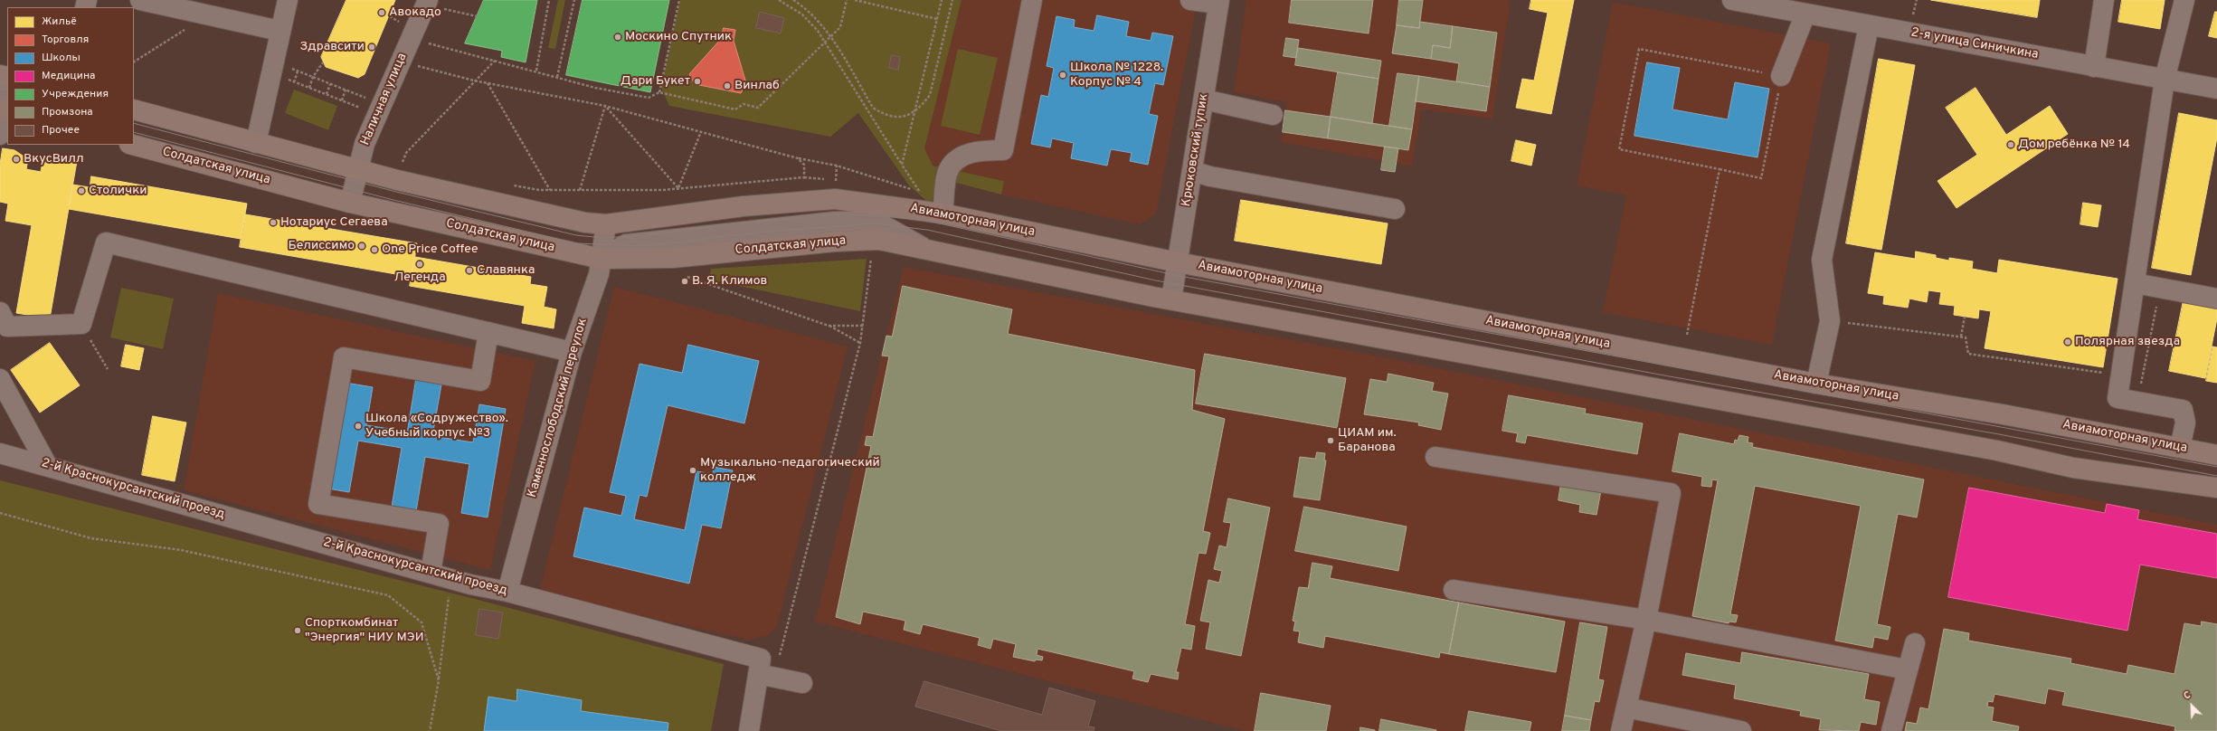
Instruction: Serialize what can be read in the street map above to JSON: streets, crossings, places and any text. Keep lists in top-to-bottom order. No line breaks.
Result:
{"streets":{"main road":["Солдатская улица","Авиамоторная улица"],"street":["2-я улица Синичкина","Наличная улица","Крюковский тупик","Каменнослободский переулок","2-й Краснокурсантский проезд"]},"crossings":[["Наличная улица","Солдатская улица"],["Крюковский тупик","Авиамоторная улица"],["Солдатская улица","Каменнослободский переулок"],["Авиамоторная улица","Каменнослободский переулок"],["Каменнослободский переулок","2-й Краснокурсантский проезд"]],"places":["Авокадо","Москино Спутник","Здравсити","Школа № 1228. Корпус № 4","Дари Букет","Винлаб","Дом ребёнка № 14","ВкусВилл","Столички","Нотариус Сегаева","Белиссимо","One Price Coffee","Легенда","Славянка","В. Я. Климов","Полярная звезда","Школа «Содружество». Учебный корпус №3","ЦИАМ им. Баранова","Музыкально-педагогический колледж","Спорткомбинат \"Энергия\" НИУ МЭИ"],"legend":["Жильё","Торговля","Школы","Медицина","Учреждения","Промзона","Прочее"],"north":"top left"}
